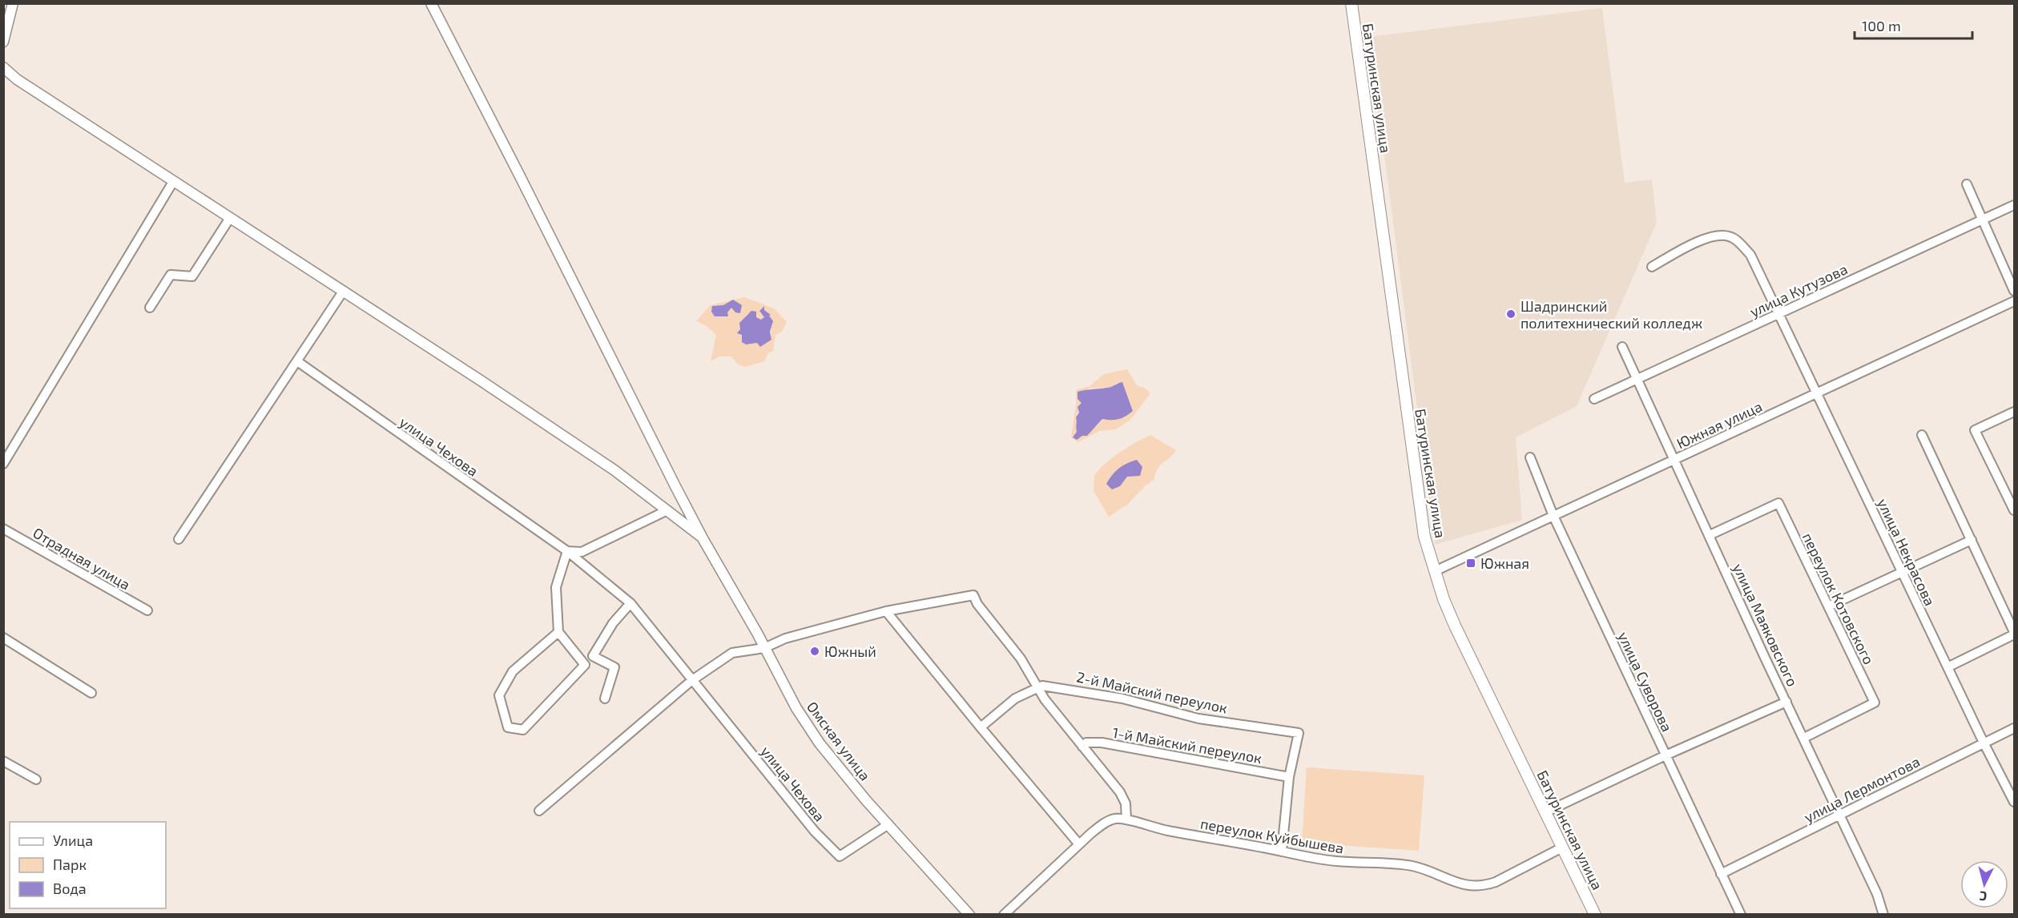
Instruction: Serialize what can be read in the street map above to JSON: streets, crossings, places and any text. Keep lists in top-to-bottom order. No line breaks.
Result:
{"streets":{"main road":["Батуринская улица"],"street":["улица Кутузова","Южная улица","улица Чехова","улица Некрасова","Отрадная улица","переулок Котовского","улица Маяковского","улица Суворова","2-й Майский переулок","Омская улица","1-й Майский переулок","улица Лермонтова","переулок Куйбышева"]},"crossings":[["Батуринская улица","Южная улица"],["Батуринская улица","переулок Куйбышева"],["улица Кутузова","улица Некрасова"],["улица Кутузова","улица Маяковского"],["Южная улица","улица Некрасова"],["Южная улица","улица Маяковского"],["Южная улица","улица Суворова"],["улица Чехова","Омская улица"],["улица Некрасова","улица Лермонтова"],["переулок Котовского","улица Маяковского"],["улица Маяковского","улица Лермонтова"],["улица Суворова","улица Лермонтова"],["2-й Майский переулок","1-й Майский переулок"],["2-й Майский переулок","переулок Куйбышева"]],"places":{"other":["Шадринский политехнический колледж","Южный"],"transit":["Южная"]},"legend":["Улица","Парк","Вода"],"scale_bar":"100 m","north":"bottom"}
